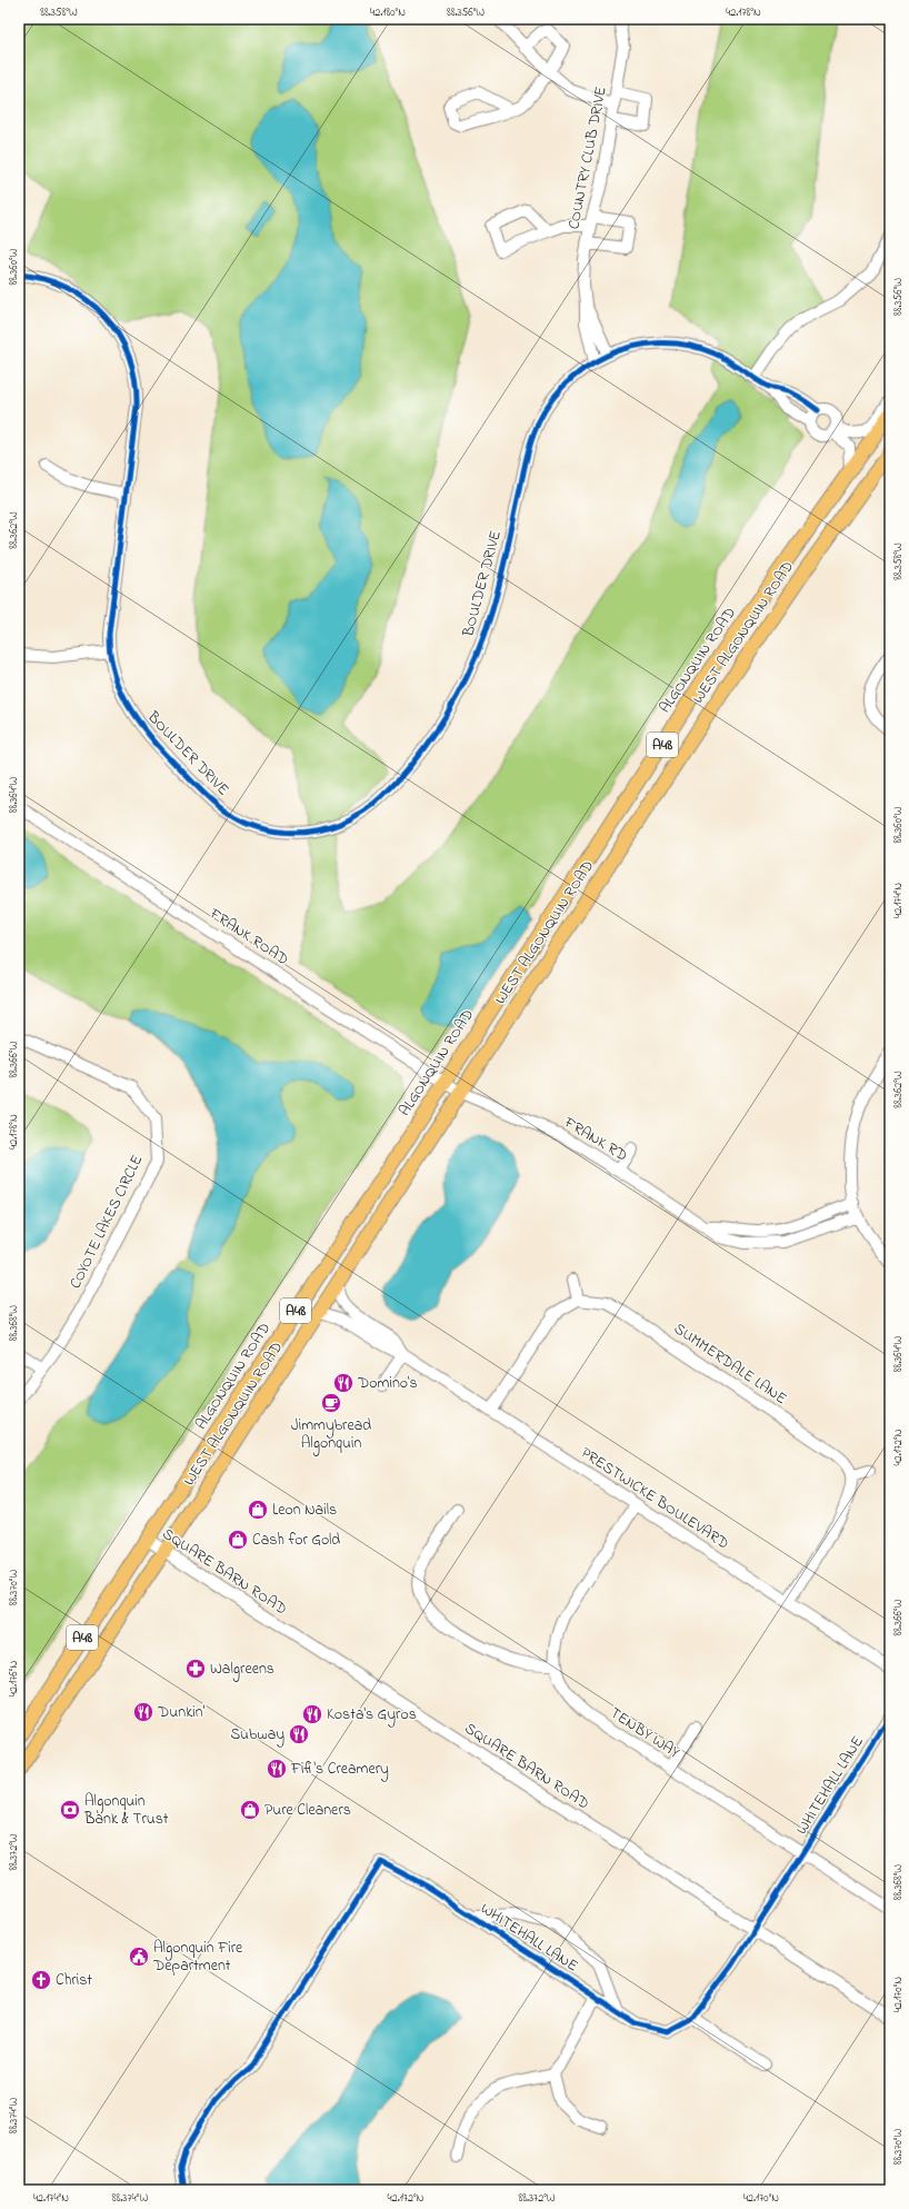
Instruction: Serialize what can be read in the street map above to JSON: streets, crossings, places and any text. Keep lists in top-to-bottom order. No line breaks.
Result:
{"streets":{"main road":["WEST ALGONQUIN ROAD","ALGONQUIN ROAD","A48"],"street":["COUNTRY CLUB DRIVE","BOULDER DRIVE","FRANK ROAD","FRANK RD","COYOTE LAKES CIRCLE","SUMMERDALE LANE","PRESTWICKE BOULEVARD","SQUARE BARN ROAD","TENBY WAY","WHITEHALL LANE"]},"crossings":[["COUNTRY CLUB DRIVE","BOULDER DRIVE"],["BOULDER DRIVE","ALGONQUIN ROAD"],["WEST ALGONQUIN ROAD","A48"],["WEST ALGONQUIN ROAD","FRANK ROAD"],["WEST ALGONQUIN ROAD","FRANK RD"],["WEST ALGONQUIN ROAD","PRESTWICKE BOULEVARD"],["WEST ALGONQUIN ROAD","SQUARE BARN ROAD"],["ALGONQUIN ROAD","FRANK ROAD"],["ALGONQUIN ROAD","SQUARE BARN ROAD"],["A48","SQUARE BARN ROAD"],["FRANK ROAD","FRANK RD"],["PRESTWICKE BOULEVARD","TENBY WAY"],["SQUARE BARN ROAD","WHITEHALL LANE"],["TENBY WAY","WHITEHALL LANE"]],"places":{"restaurant":["Domino's","Dunkin'","Kosta's Gyros","Subway","Fifi's Creamery"],"cafe":["Jimmybread Algonquin"],"shop":["Leon Nails","Cash for Gold","Pure Cleaners"],"pharmacy":["Walgreens"],"bank":["Algonquin Bank & Trust"],"public building":["Algonquin Fire Department"],"church":["Christ"]},"coordinates":["88.358°W","42.180°N","88.356°W","42.178°N","88.360°W","88.362°W","88.364°W","42.174°N","88.366°W","88.368°W","42.172°N","88.370°W","42.176°N","88.372°W","42.170°N","88.374°W"]}
